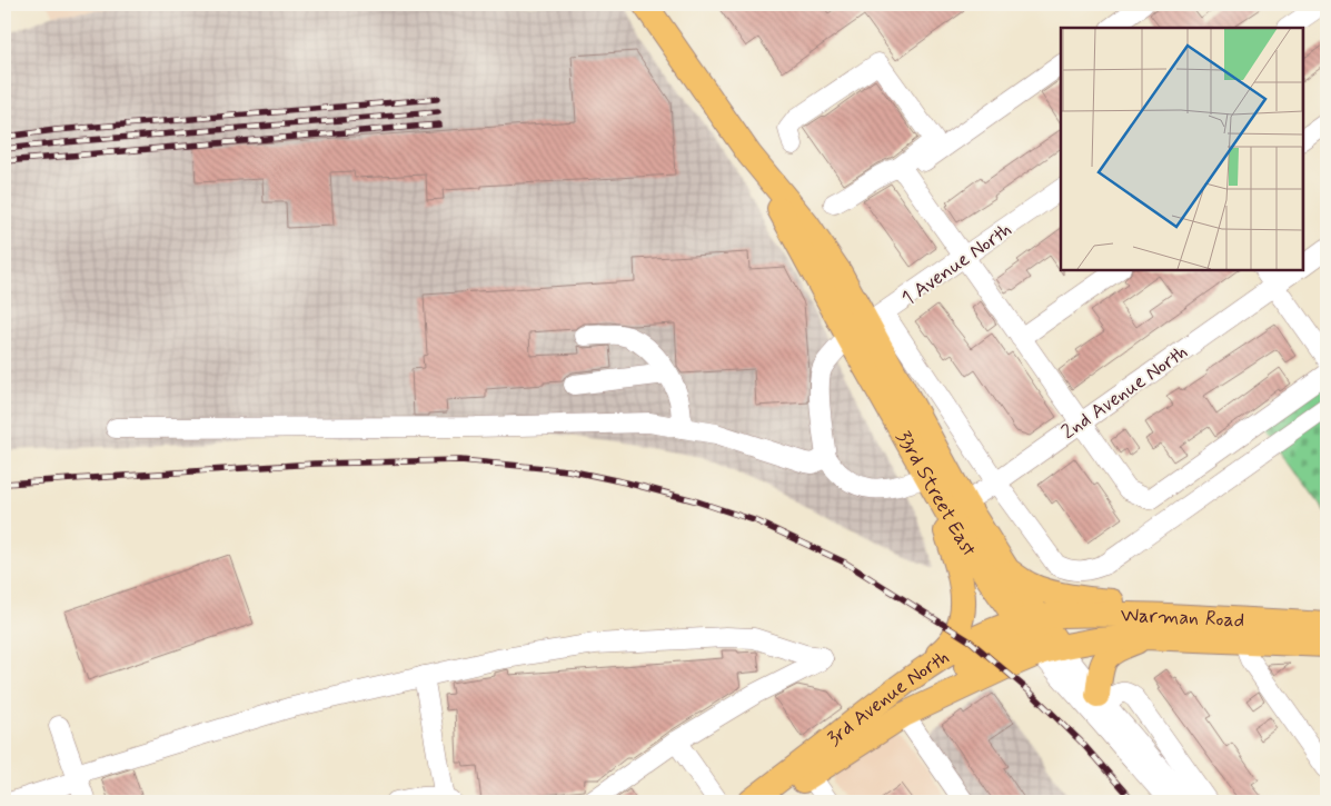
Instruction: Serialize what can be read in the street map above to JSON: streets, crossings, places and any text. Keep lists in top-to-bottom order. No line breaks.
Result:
{"streets":{"main road":["33rd Street East","Warman Road","3rd Avenue North"],"street":["1 Avenue North","2nd Avenue North"]},"crossings":[["1 Avenue North","33rd Street East"],["2nd Avenue North","33rd Street East"],["33rd Street East","Warman Road"],["33rd Street East","3rd Avenue North"],["Warman Road","3rd Avenue North"]]}
